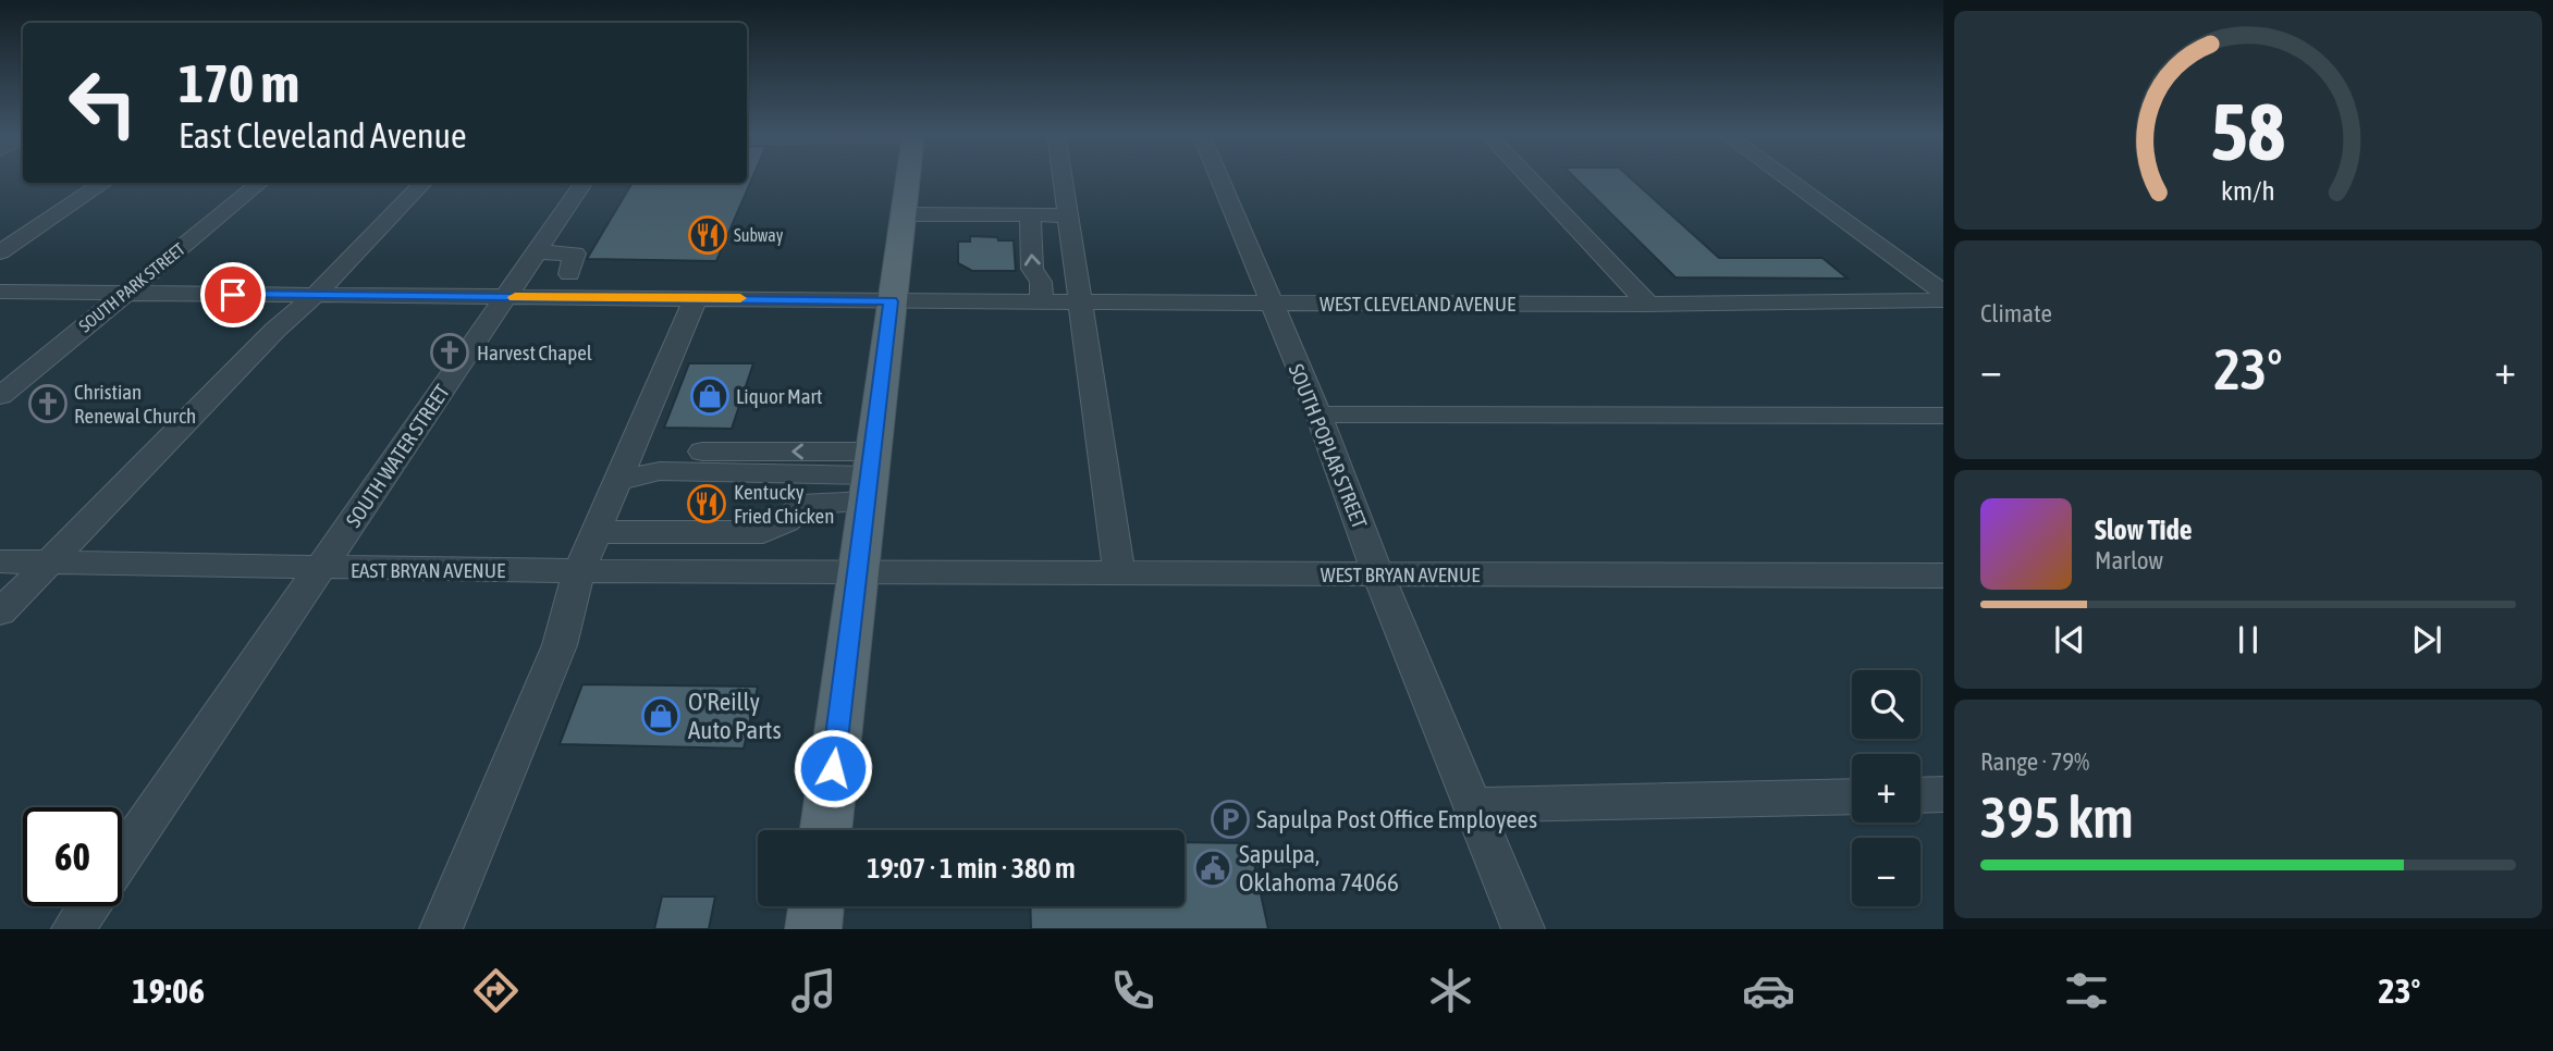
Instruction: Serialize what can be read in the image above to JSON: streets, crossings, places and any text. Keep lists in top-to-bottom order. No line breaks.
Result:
{"streets":{"street":["SOUTH PARK STREET","WEST CLEVELAND AVENUE","SOUTH POPLAR STREET","SOUTH WATER STREET","EAST BRYAN AVENUE","WEST BRYAN AVENUE"]},"crossings":[["WEST CLEVELAND AVENUE","SOUTH POPLAR STREET"],["SOUTH POPLAR STREET","WEST BRYAN AVENUE"],["SOUTH WATER STREET","EAST BRYAN AVENUE"],["EAST BRYAN AVENUE","WEST BRYAN AVENUE"]],"places":{"restaurant":["Subway","Kentucky Fried Chicken"],"church":["Harvest Chapel","Christian Renewal Church"],"shop":["Liquor Mart","O'Reilly Auto Parts"],"parking":["Sapulpa Post Office Employees"],"public building":["Sapulpa, Oklahoma 74066"]},"page":{"turn":["170 m","East Cleveland Avenue"],"tile":["Climate",["Range · 79%","395 km"]],"heat":["−","23°","+"],"song":["Slow Tide","Marlow"],"map_buttons":["+","−"],"limit":"60","trip":"19:07 · 1 min · 380 m","tabs":["19:06","23°"],"gauge":["58","km/h"]}}
